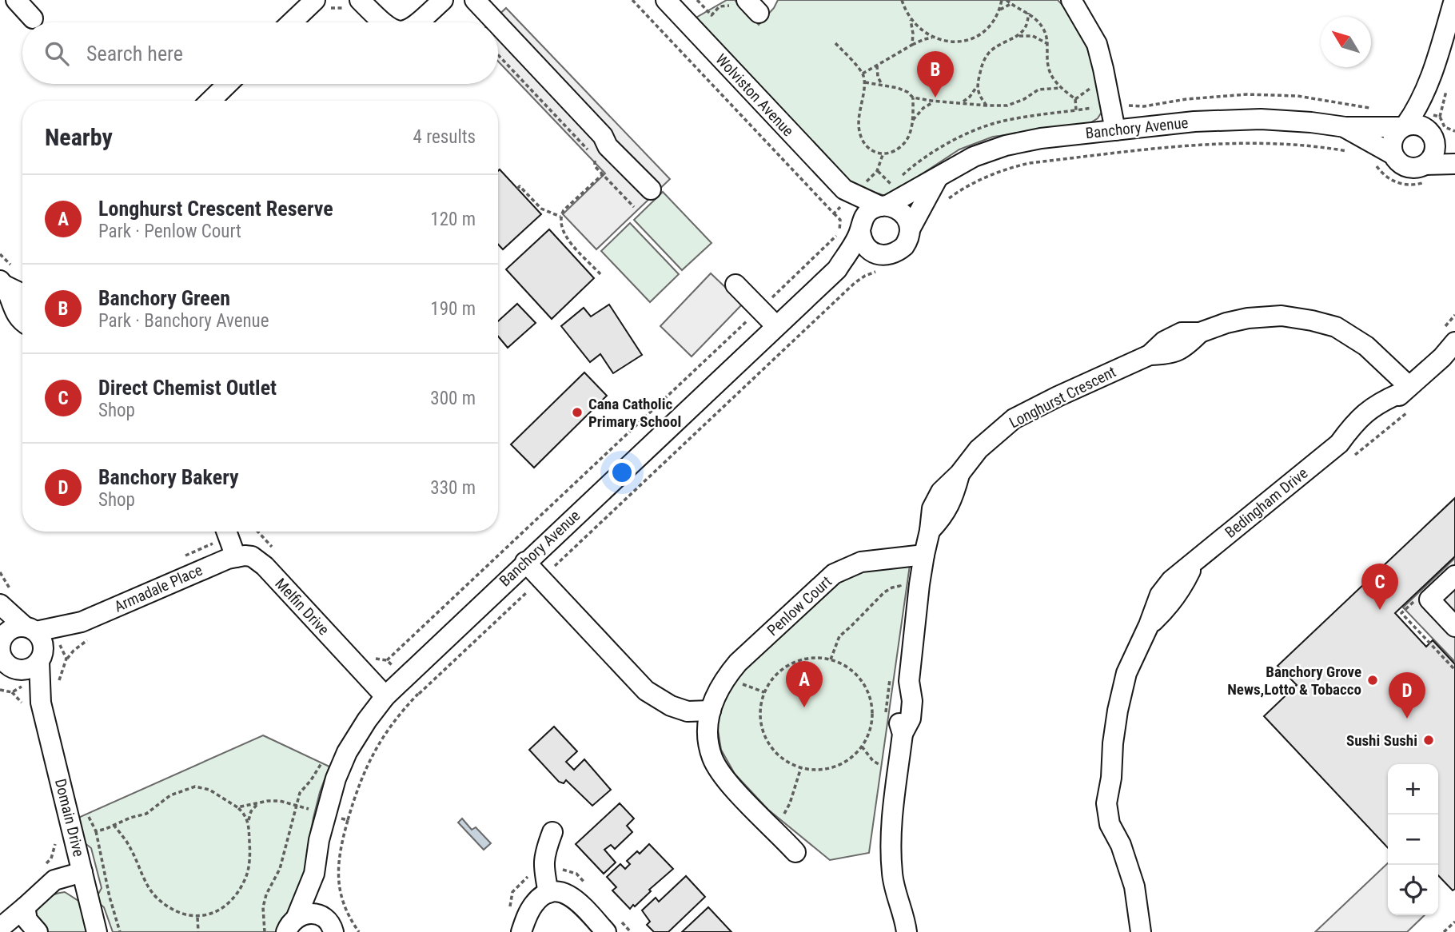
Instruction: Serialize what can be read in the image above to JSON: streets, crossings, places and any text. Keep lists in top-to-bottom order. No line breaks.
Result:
{"streets":{"street":["Wolviston Avenue","Banchory Avenue","Longhurst Crescent","Bedingham Drive","Armadale Place","Penlow Court","Melfin Drive","Domain Drive"]},"crossings":[["Wolviston Avenue","Banchory Avenue"],["Banchory Avenue","Melfin Drive"],["Longhurst Crescent","Bedingham Drive"],["Longhurst Crescent","Penlow Court"],["Armadale Place","Melfin Drive"]],"places":["Cana Catholic Primary School","Banchory Grove News,Lotto & Tobacco","Sushi Sushi"],"north":"top left","page":{"search":"Search here","pins":["B","C","A","D"],"heading":["Nearby","4 results"],"list":[{"mark":"A","name":"Longhurst Crescent Reserve","note":"Park · Penlow Court","value":"120 m"},{"mark":"B","name":"Banchory Green","note":"Park · Banchory Avenue","value":"190 m"},{"mark":"C","name":"Direct Chemist Outlet","note":"Shop","value":"300 m"},{"mark":"D","name":"Banchory Bakery","note":"Shop","value":"330 m"}],"map_buttons":["+","−"]}}
